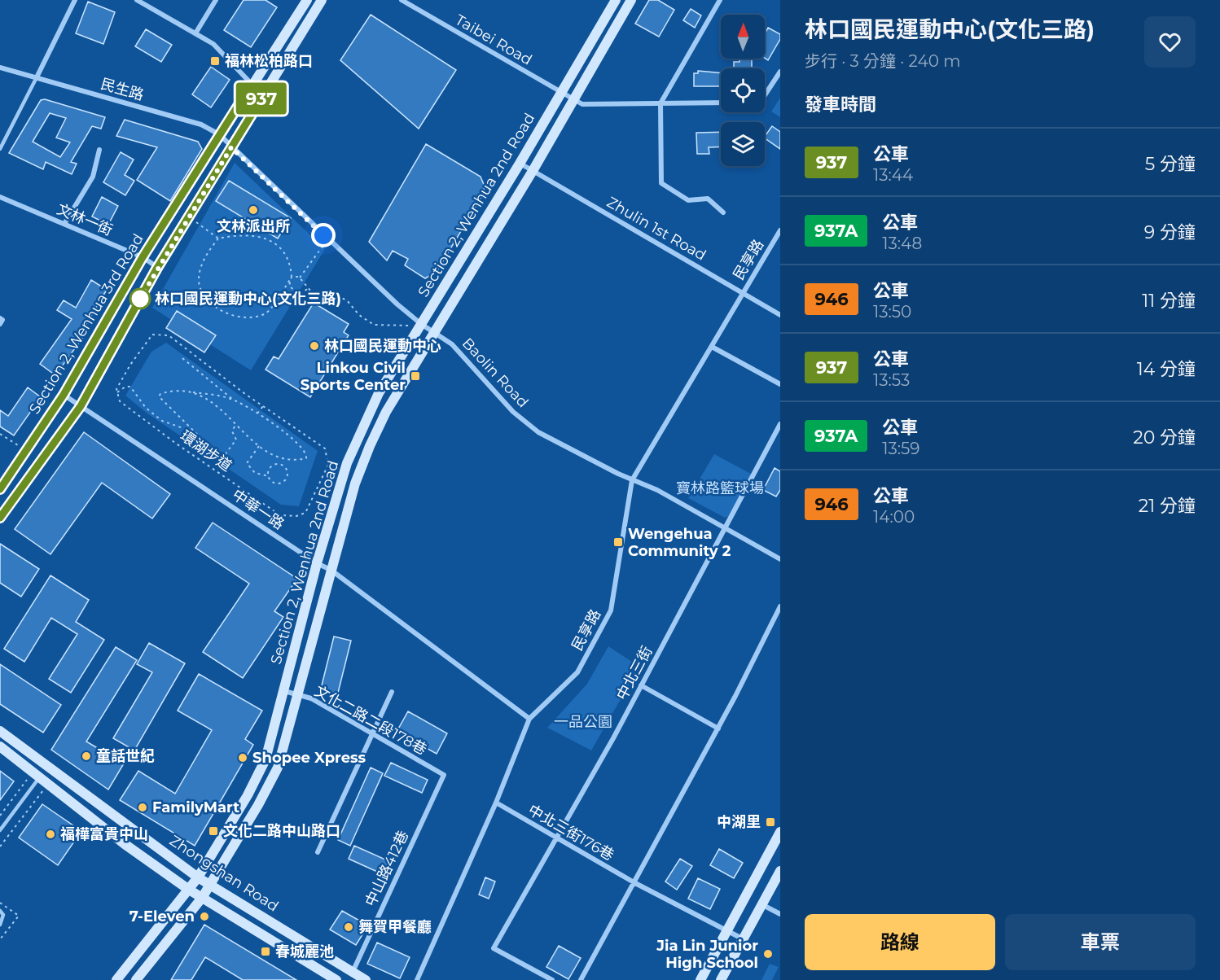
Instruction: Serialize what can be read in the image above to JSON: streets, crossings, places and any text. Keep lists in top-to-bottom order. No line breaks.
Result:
{"streets":{"street":["Taibei Road","民生路","Section 2, Wenhua 2nd Road","文林一街","Zhulin 1st Road","民享路","Section 2, Wenhua 3rd Road","Baolin Road","中華一路","中北三街","文化二路二段178巷","中北三街176巷","中山路412巷","Zhongshan Road"],"path":["環湖步道"]},"crossings":[["Taibei Road","Section 2, Wenhua 2nd Road"],["民生路","Section 2, Wenhua 3rd Road"],["民生路","Baolin Road"],["Section 2, Wenhua 2nd Road","Zhulin 1st Road"],["Section 2, Wenhua 2nd Road","Baolin Road"],["Section 2, Wenhua 2nd Road","中華一路"],["Section 2, Wenhua 2nd Road","文化二路二段178巷"],["Section 2, Wenhua 2nd Road","Zhongshan Road"],["文林一街","Section 2, Wenhua 3rd Road"],["Zhulin 1st Road","民享路"],["民享路","Baolin Road"],["民享路","中華一路"],["民享路","中北三街176巷"],["Section 2, Wenhua 3rd Road","中華一路"],["Baolin Road","中北三街"],["中北三街","中北三街176巷"],["文化二路二段178巷","中山路412巷"],["中山路412巷","Zhongshan Road"]],"parks":["寶林路籃球場","一品公園"],"places":{"transit":["福林松柏路口","Linkou Civil Sports Center","Wengehua Community 2","中湖里","文化二路中山路口","春城麗池"],"other":["文林派出所","林口國民運動中心(文化三路)","林口國民運動中心","童話世紀","Shopee Xpress","FamilyMart","福樺富貴中山","7-Eleven","舞賀甲餐廳","Jia Lin Junior High School"]},"lines":["bus line 937"],"north":"top","page":{"on_map":"937","heading":[["林口國民運動中心(文化三路)","步行 · 3 分鐘 · 240 m"],"發車時間"],"list":[{"mark":"937","name":"公車","note":"13:44","value":"5 分鐘"},{"mark":"937A","name":"公車","note":"13:48","value":"9 分鐘"},{"mark":"946","name":"公車","note":"13:50","value":"11 分鐘"},{"mark":"937","name":"公車","note":"13:53","value":"14 分鐘"},{"mark":"937A","name":"公車","note":"13:59","value":"20 分鐘"},{"mark":"946","name":"公車","note":"14:00","value":"21 分鐘"}],"buttons":["路線","車票"]}}
